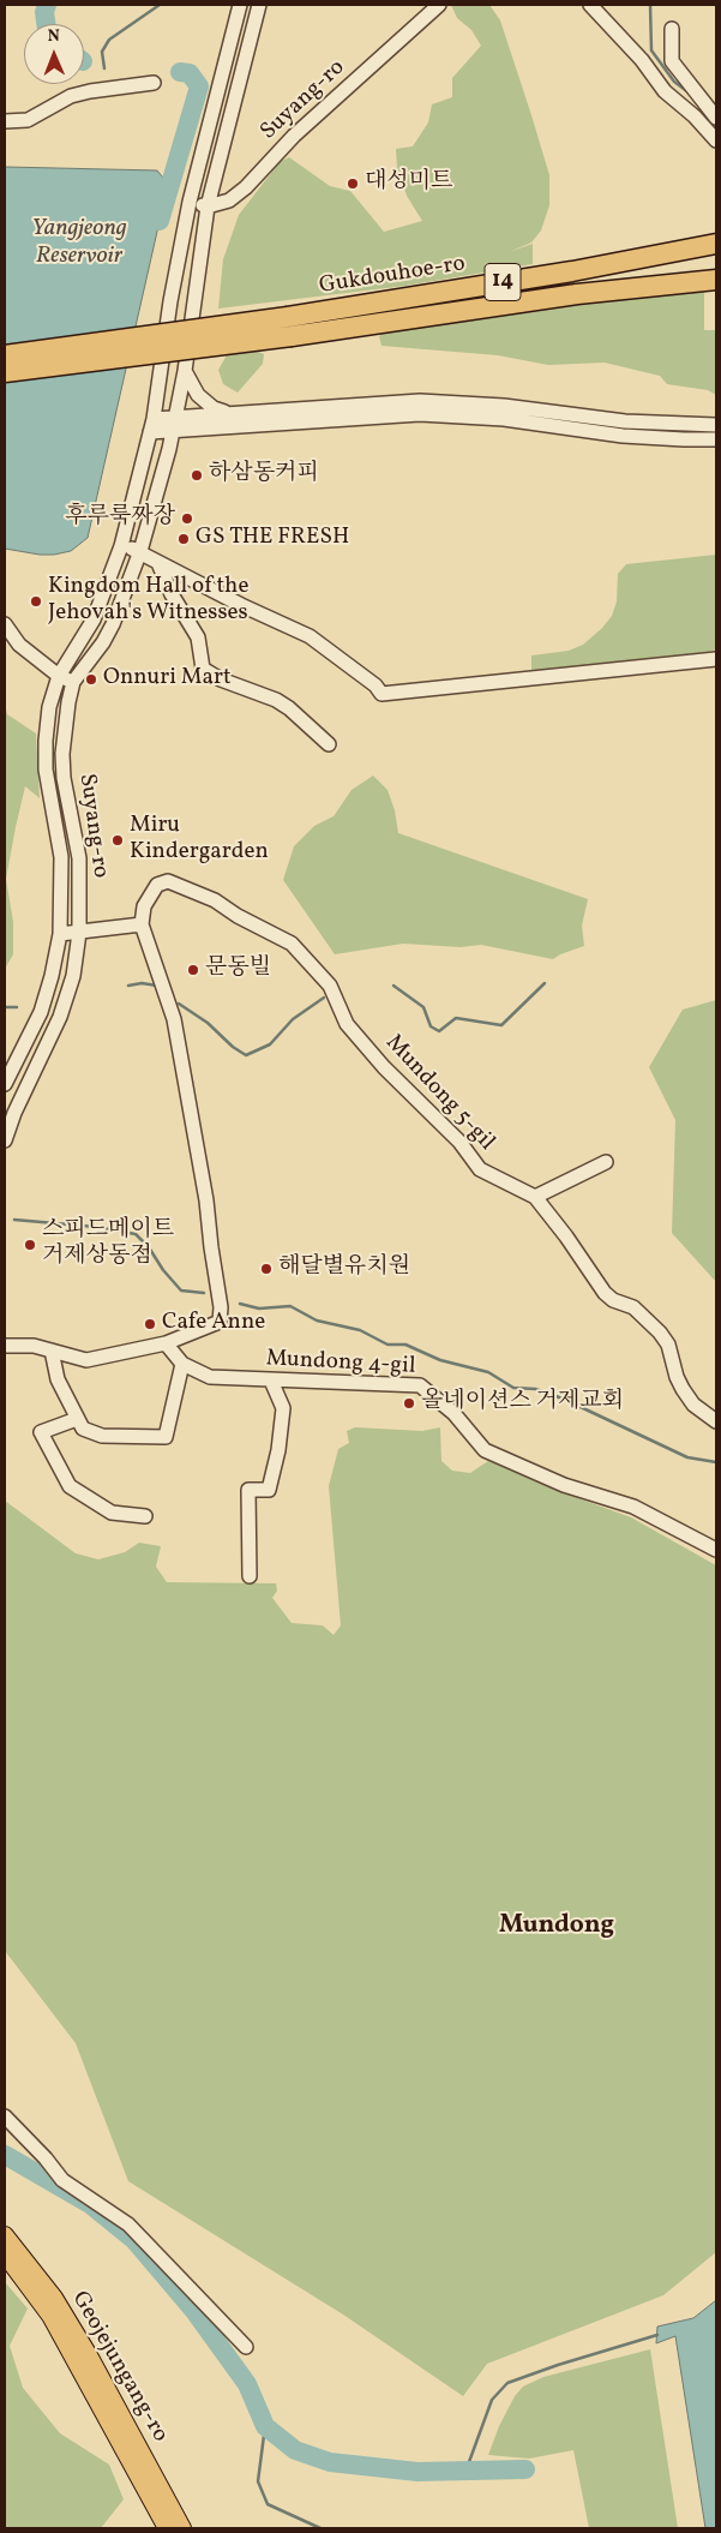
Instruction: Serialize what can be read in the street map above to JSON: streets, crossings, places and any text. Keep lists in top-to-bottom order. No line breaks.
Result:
{"streets":{"highway":["Gukdouhoe-ro","14"],"main road":["Geojejungang-ro"],"street":["Suyang-ro","Mundong 5-gil","Mundong 4-gil"]},"crossings":[["Gukdouhoe-ro","14"]],"districts":["Mundong"],"water":["Yangjeong Reservoir"],"places":["대성미트","하삼동커피","후루룩짜장","GS THE FRESH","Kingdom Hall of the Jehovah's Witnesses","Onnuri Mart","Miru Kindergarden","문동빌","스피드메이트 거제상동점","해달별유치원","Cafe Anne","올네이션스 거제교회"],"north":"top"}
